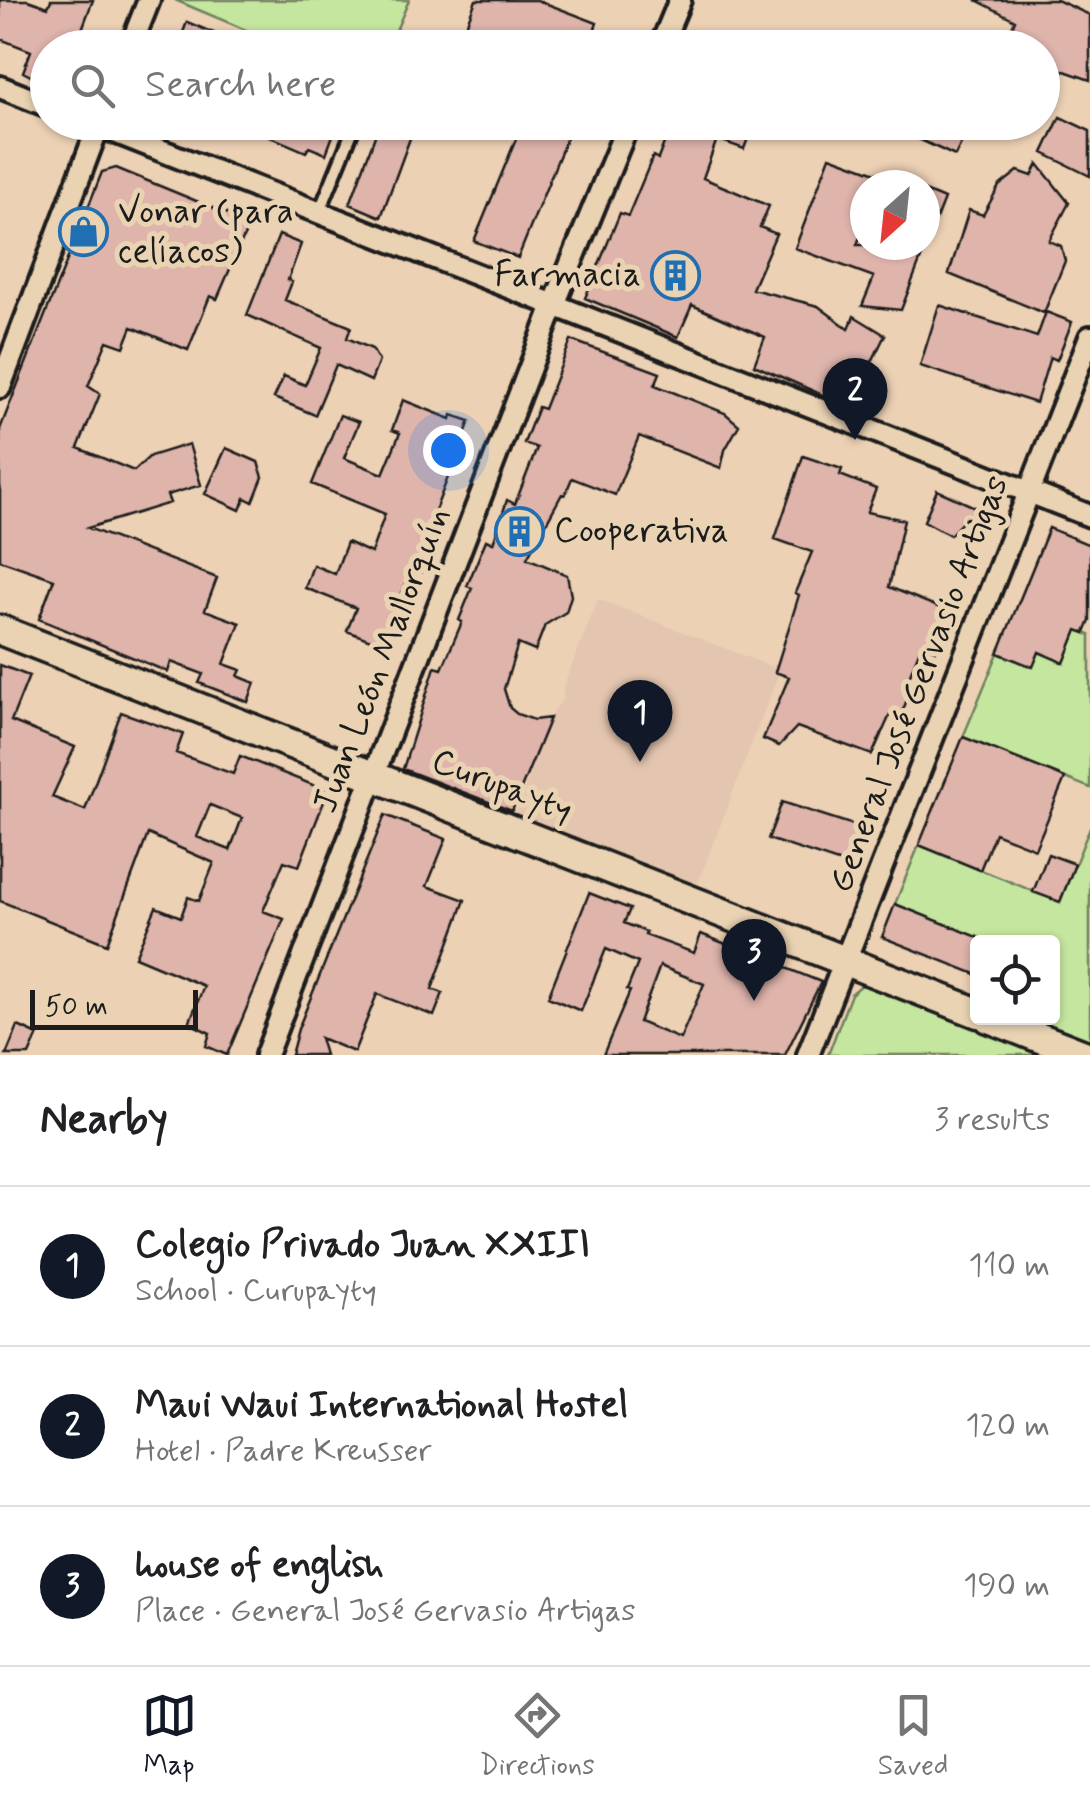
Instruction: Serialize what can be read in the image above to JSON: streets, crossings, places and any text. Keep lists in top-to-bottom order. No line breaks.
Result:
{"streets":{"street":["Juan León Mallorquín","General José Gervasio Artigas","Curupayty"]},"crossings":[["Juan León Mallorquín","Curupayty"],["General José Gervasio Artigas","Curupayty"]],"places":{"shop":["Vonar (para celíacos)"],"building":["Farmacia","Cooperativa"]},"scale_bar":"50 m","north":"bottom left","page":{"search":"Search here","pins":["2","1","3"],"scale":"50 m","heading":["Nearby","3 results"],"list":[{"mark":"1","name":"Colegio Privado Juan XXIII","note":"School · Curupayty","value":"110 m"},{"mark":"2","name":"Maui Waui International Hostel","note":"Hotel · Padre Kreusser","value":"120 m"},{"mark":"3","name":"house of english","note":"Place · General José Gervasio Artigas","value":"190 m"}],"nav":["Map","Directions","Saved"]}}
